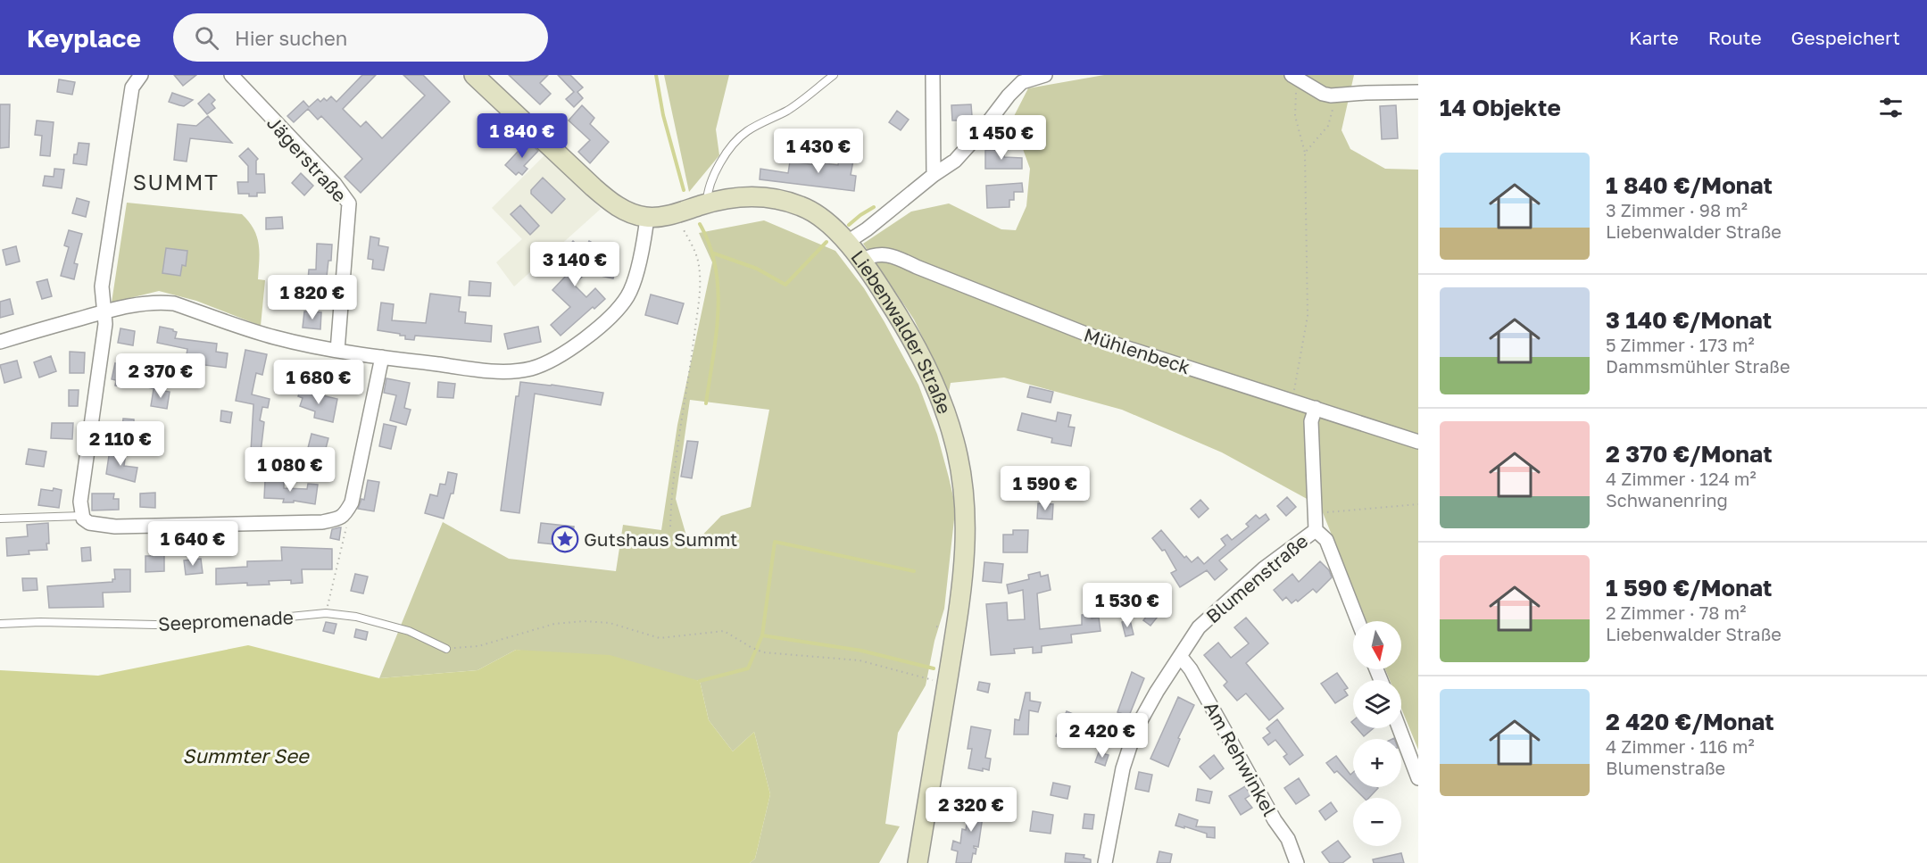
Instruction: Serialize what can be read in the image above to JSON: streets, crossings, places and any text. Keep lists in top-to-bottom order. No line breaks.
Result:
{"streets":{"main road":["Liebenwalder Straße"],"street":["Jägerstraße","Mühlenbeck","Blumenstraße","Am Rehwinkel"],"lane":["Seepromenade"]},"crossings":[["Liebenwalder Straße","Mühlenbeck"],["Blumenstraße","Am Rehwinkel"]],"districts":["SUMMT"],"water":["Summter See"],"places":{"place":["Gutshaus Summt"]},"north":"bottom","page":{"header":"Keyplace","search":"Hier suchen","nav":["Karte","Route","Gespeichert"],"heading":"14 Objekte","price":["1 840 €","1 450 €","1 430 €","3 140 €","1 820 €","2 370 €","1 680 €","2 110 €","1 080 €","1 590 €","1 640 €","1 530 €","2 420 €","2 320 €"],"list":[{"name":"1 840 €/Monat","note":"3 Zimmer · 98 m² · Liebenwalder Straße"},{"name":"3 140 €/Monat","note":"5 Zimmer · 173 m² · Dammsmühler Straße"},{"name":"2 370 €/Monat","note":"4 Zimmer · 124 m² · Schwanenring"},{"name":"1 590 €/Monat","note":"2 Zimmer · 78 m² · Liebenwalder Straße"},{"name":"2 420 €/Monat","note":"4 Zimmer · 116 m² · Blumenstraße"}],"map_buttons":["+","−"]}}
